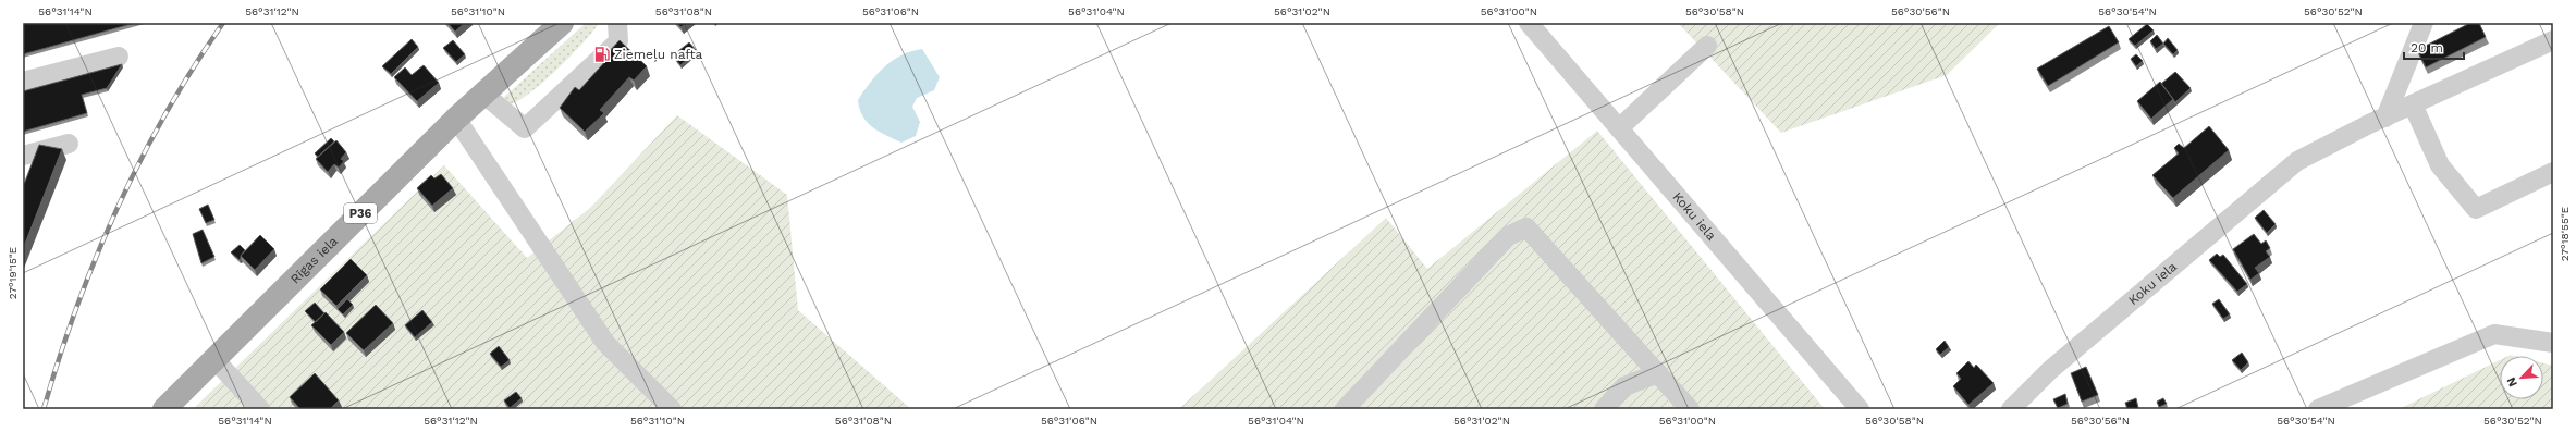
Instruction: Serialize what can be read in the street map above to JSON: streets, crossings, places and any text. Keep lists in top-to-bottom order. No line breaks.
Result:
{"streets":{"main road":["P36","Rīgas iela"],"street":["Koku iela"]},"places":{"fuel station":["Ziemeļu nafta"]},"scale_bar":"20 m","north":"bottom left","coordinates":["56°31'14\"N","56°31'12\"N","56°31'10\"N","56°31'08\"N","56°31'06\"N","56°31'04\"N","56°31'02\"N","56°31'00\"N","56°30'58\"N","56°30'56\"N","56°30'54\"N","56°30'52\"N","27°18'55\"E","27°19'15\"E"]}
